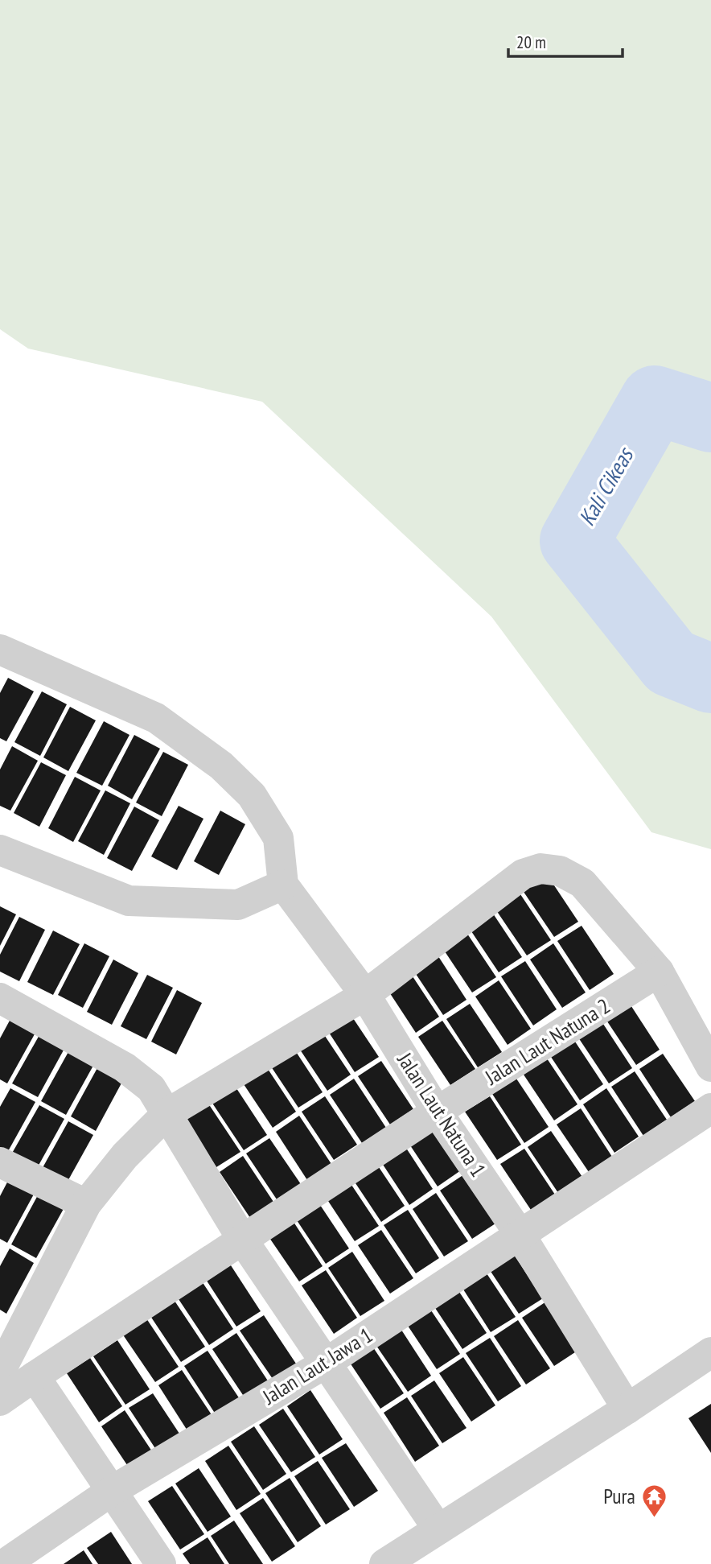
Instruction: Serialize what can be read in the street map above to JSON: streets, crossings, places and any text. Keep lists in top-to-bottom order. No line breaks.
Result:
{"streets":{"street":["Jalan Laut Natuna 2","Jalan Laut Natuna 1","Jalan Laut Jawa 1"]},"crossings":[["Jalan Laut Natuna 2","Jalan Laut Natuna 1"],["Jalan Laut Natuna 1","Jalan Laut Jawa 1"]],"water":["Kali Cikeas"],"places":{"temple":["Pura"]},"scale_bar":"20 m"}
